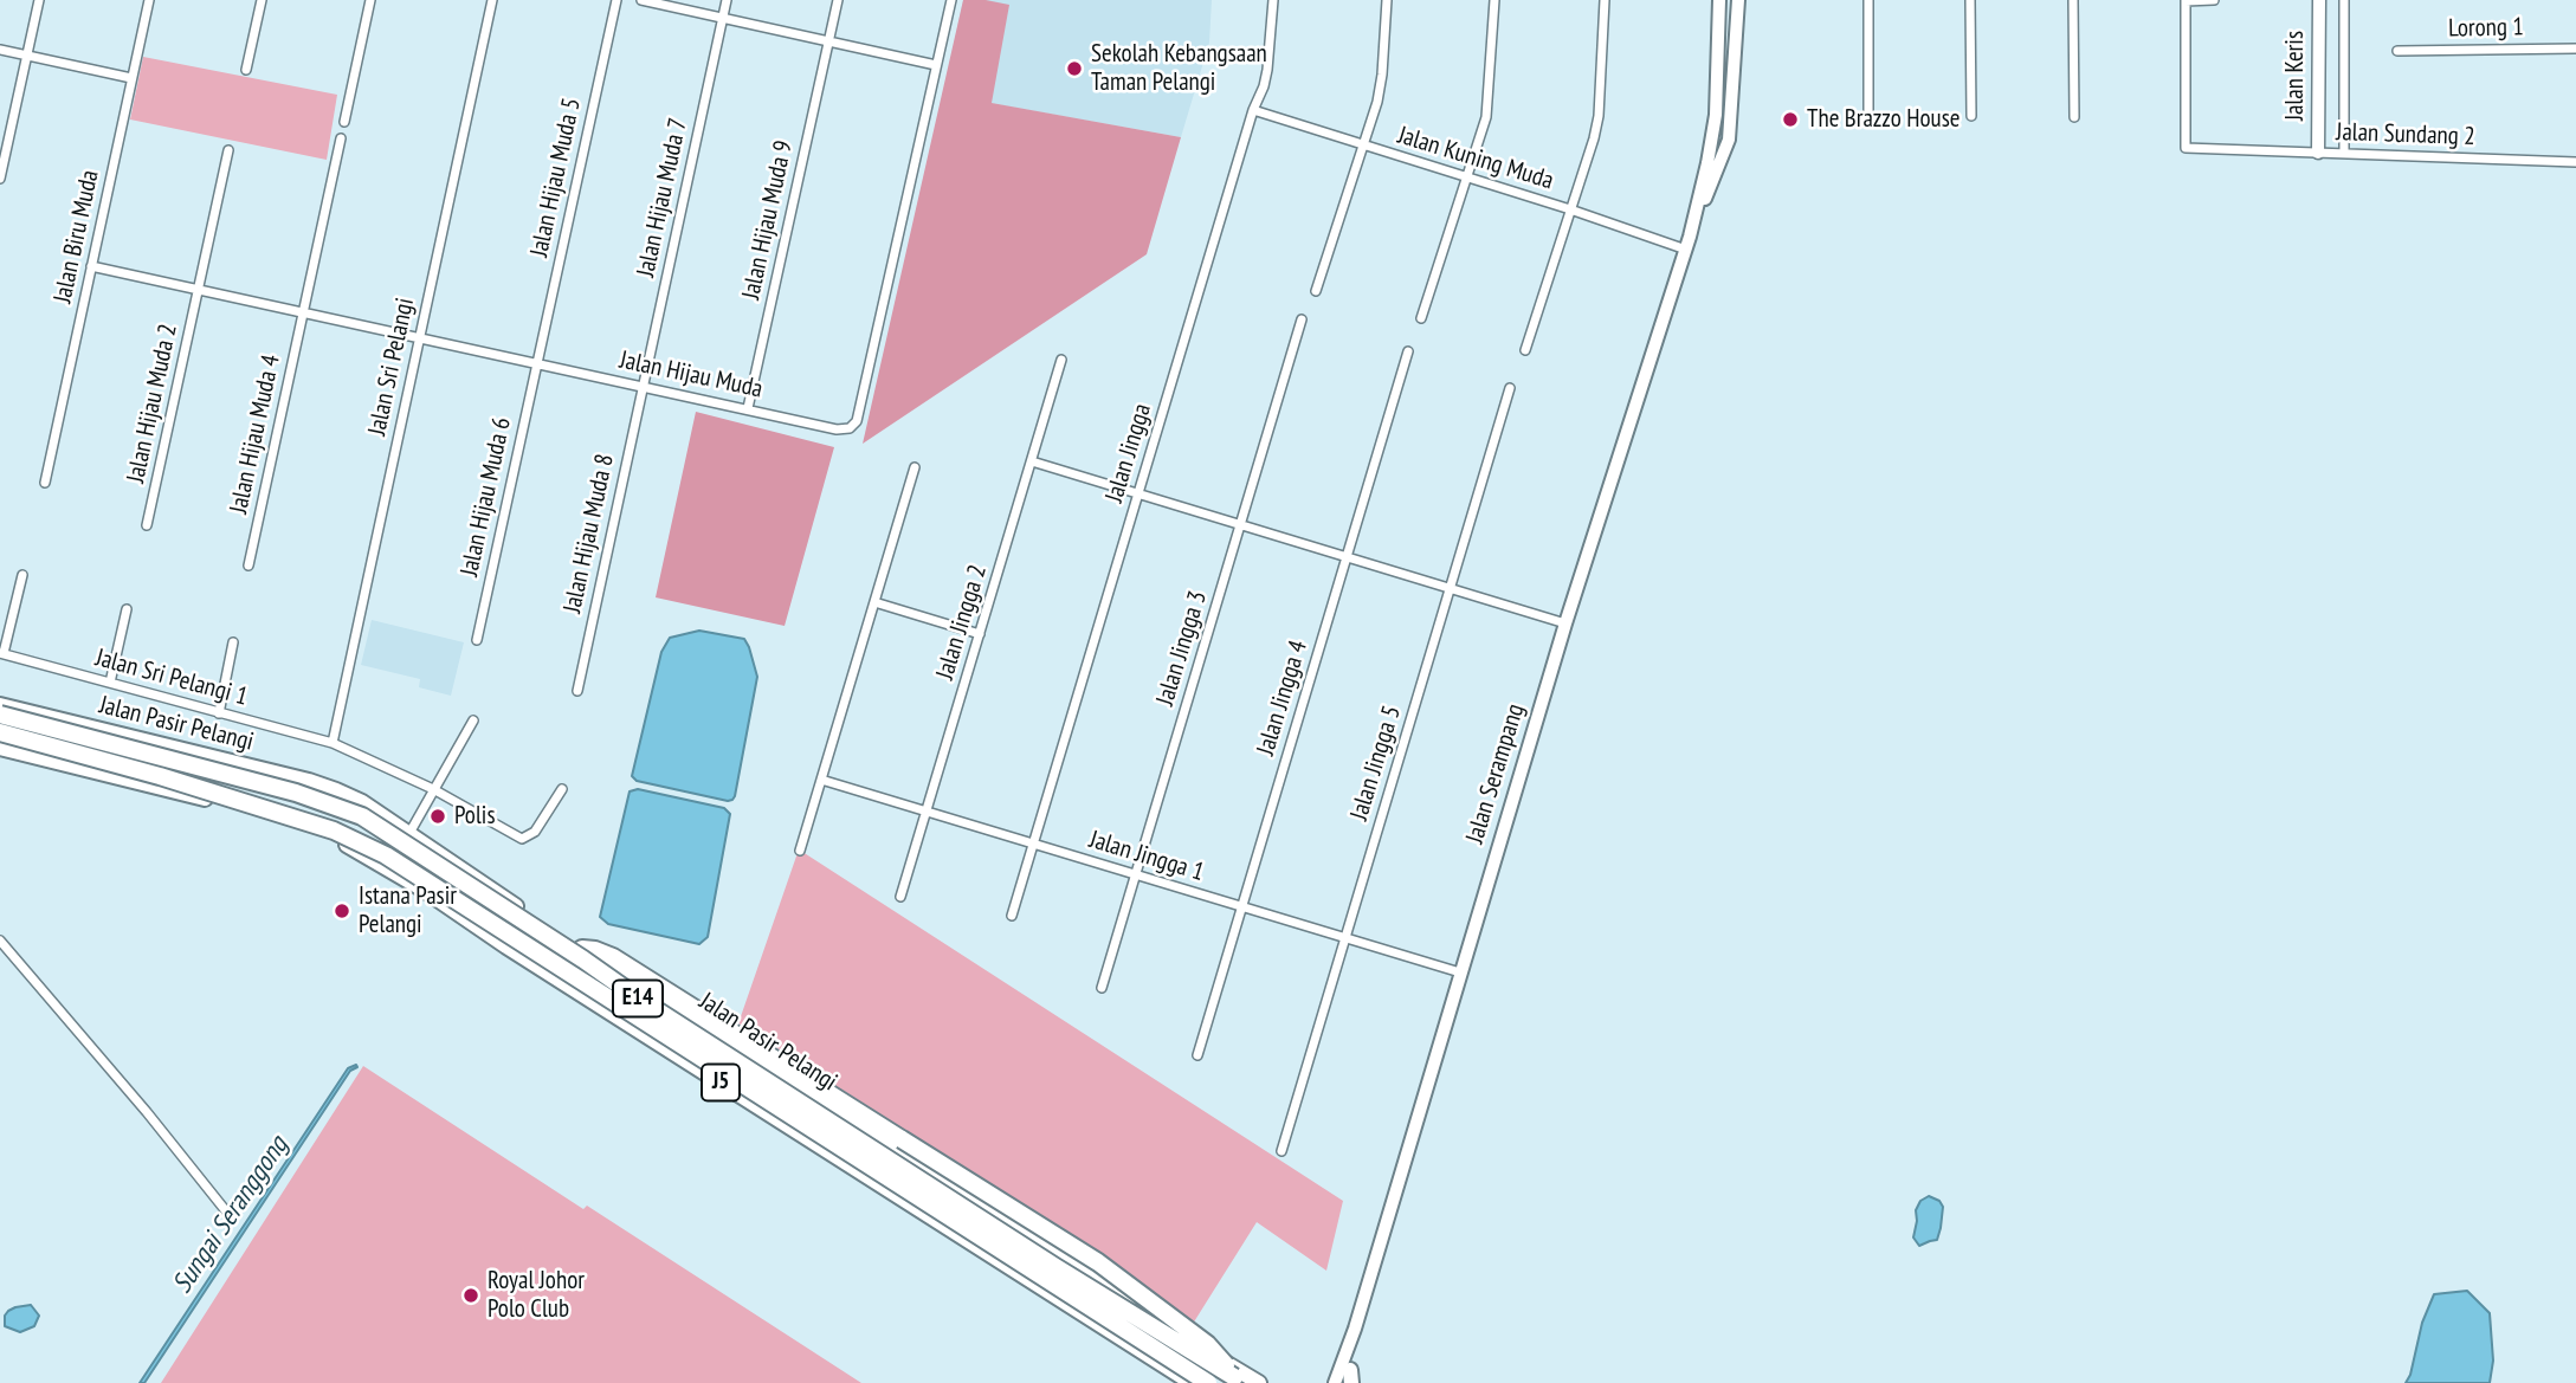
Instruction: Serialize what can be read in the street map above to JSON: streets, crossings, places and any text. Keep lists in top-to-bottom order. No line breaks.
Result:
{"streets":{"highway":["E14"],"main road":["Jalan Pasir Pelangi","Jalan Serampang","J5"],"street":["Lorong 1","Jalan Keris","Jalan Sundang 2","Jalan Kuning Muda","Jalan Hijau Muda 5","Jalan Hijau Muda 7","Jalan Hijau Muda 9","Jalan Biru Muda","Jalan Sri Pelangi","Jalan Hijau Muda","Jalan Hijau Muda 2","Jalan Hijau Muda 4","Jalan Jingga","Jalan Hijau Muda 6","Jalan Hijau Muda 8","Jalan Jingga 2","Jalan Jingga 3","Jalan Sri Pelangi 1","Jalan Jingga 4","Jalan Jingga 5","Jalan Jingga 1"]},"crossings":[["Jalan Keris","Jalan Sundang 2"],["Jalan Kuning Muda","Jalan Jingga"],["Jalan Kuning Muda","Jalan Serampang"],["Jalan Hijau Muda 5","Jalan Hijau Muda"],["Jalan Hijau Muda 5","Jalan Hijau Muda 6"],["Jalan Hijau Muda 7","Jalan Hijau Muda"],["Jalan Hijau Muda 7","Jalan Hijau Muda 8"],["Jalan Hijau Muda 9","Jalan Hijau Muda"],["Jalan Biru Muda","Jalan Hijau Muda"],["Jalan Sri Pelangi","Jalan Hijau Muda"],["Jalan Sri Pelangi","Jalan Sri Pelangi 1"],["Jalan Hijau Muda","Jalan Hijau Muda 2"],["Jalan Hijau Muda","Jalan Hijau Muda 4"],["Jalan Hijau Muda","Jalan Hijau Muda 6"],["Jalan Hijau Muda","Jalan Hijau Muda 8"],["Jalan Jingga","Jalan Jingga 1"],["Jalan Jingga 2","Jalan Jingga 1"],["Jalan Jingga 3","Jalan Jingga 1"],["Jalan Jingga 4","Jalan Jingga 1"],["Jalan Jingga 5","Jalan Jingga 1"],["Jalan Serampang","Jalan Jingga 1"]],"water":["Sungai Seranggong"],"places":["Sekolah Kebangsaan Taman Pelangi","The Brazzo House","Polis","Istana Pasir Pelangi","Royal Johor Polo Club"]}
